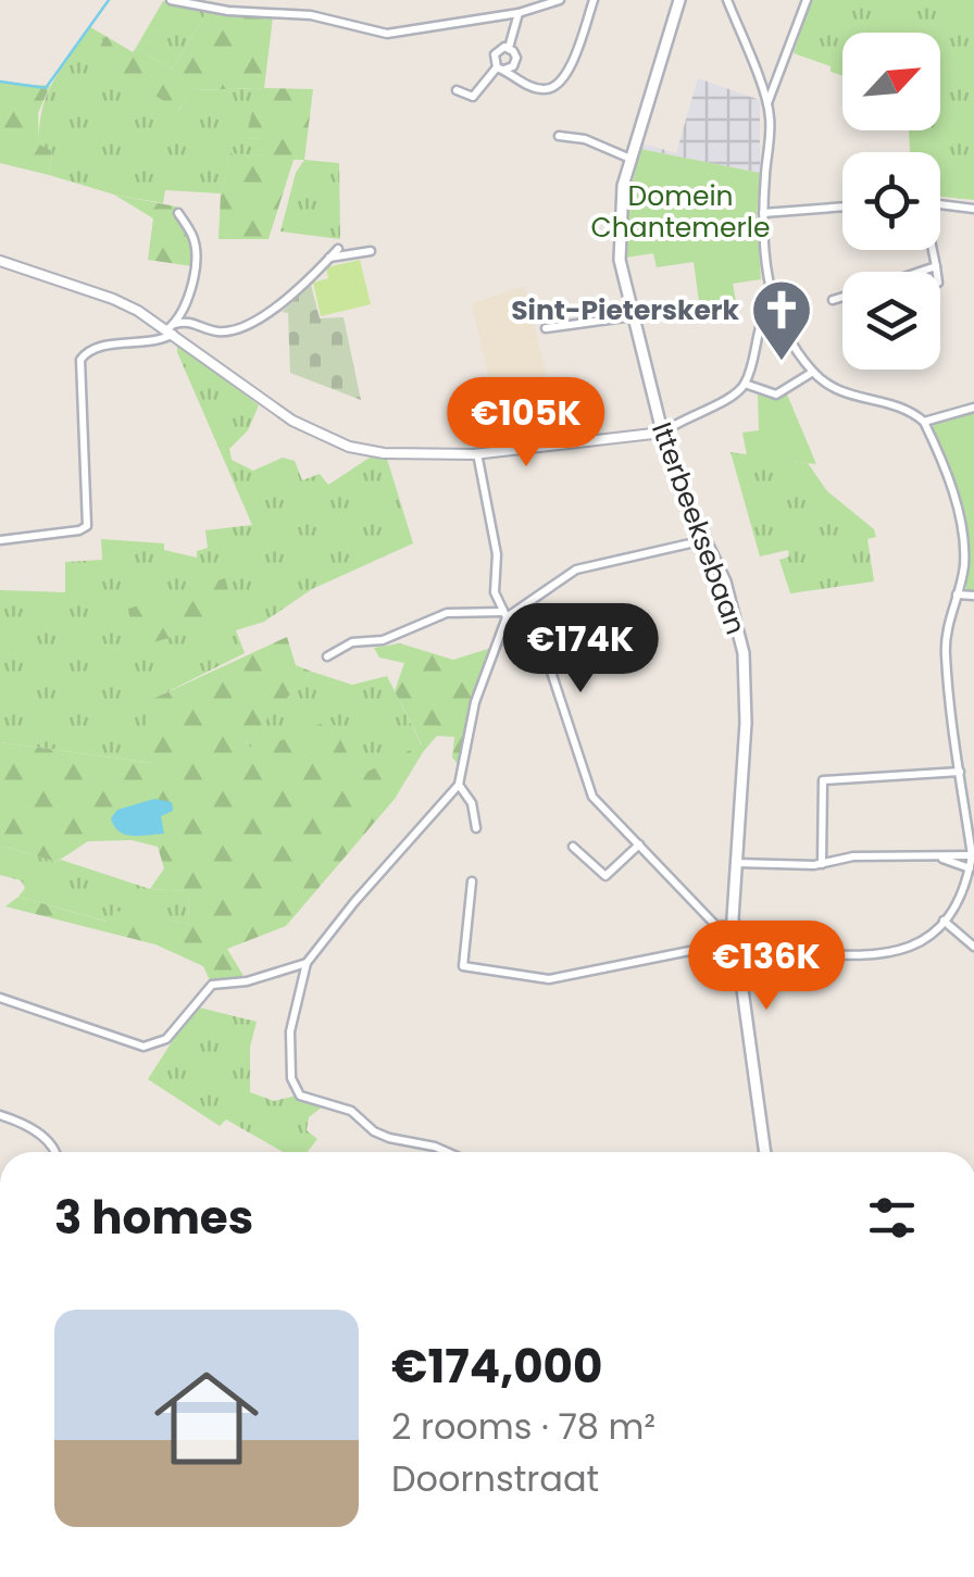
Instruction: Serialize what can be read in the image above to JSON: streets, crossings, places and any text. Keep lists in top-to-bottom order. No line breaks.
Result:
{"streets":{"main road":["Itterbeeksebaan"]},"parks":["Domein Chantemerle"],"places":{"church":["Sint-Pieterskerk"]},"north":"top right","page":{"price":["€105K","€174K","€136K"],"heading":"3 homes","list":[{"name":"€174,000","note":"2 rooms · 78 m² · Doornstraat"}]}}
